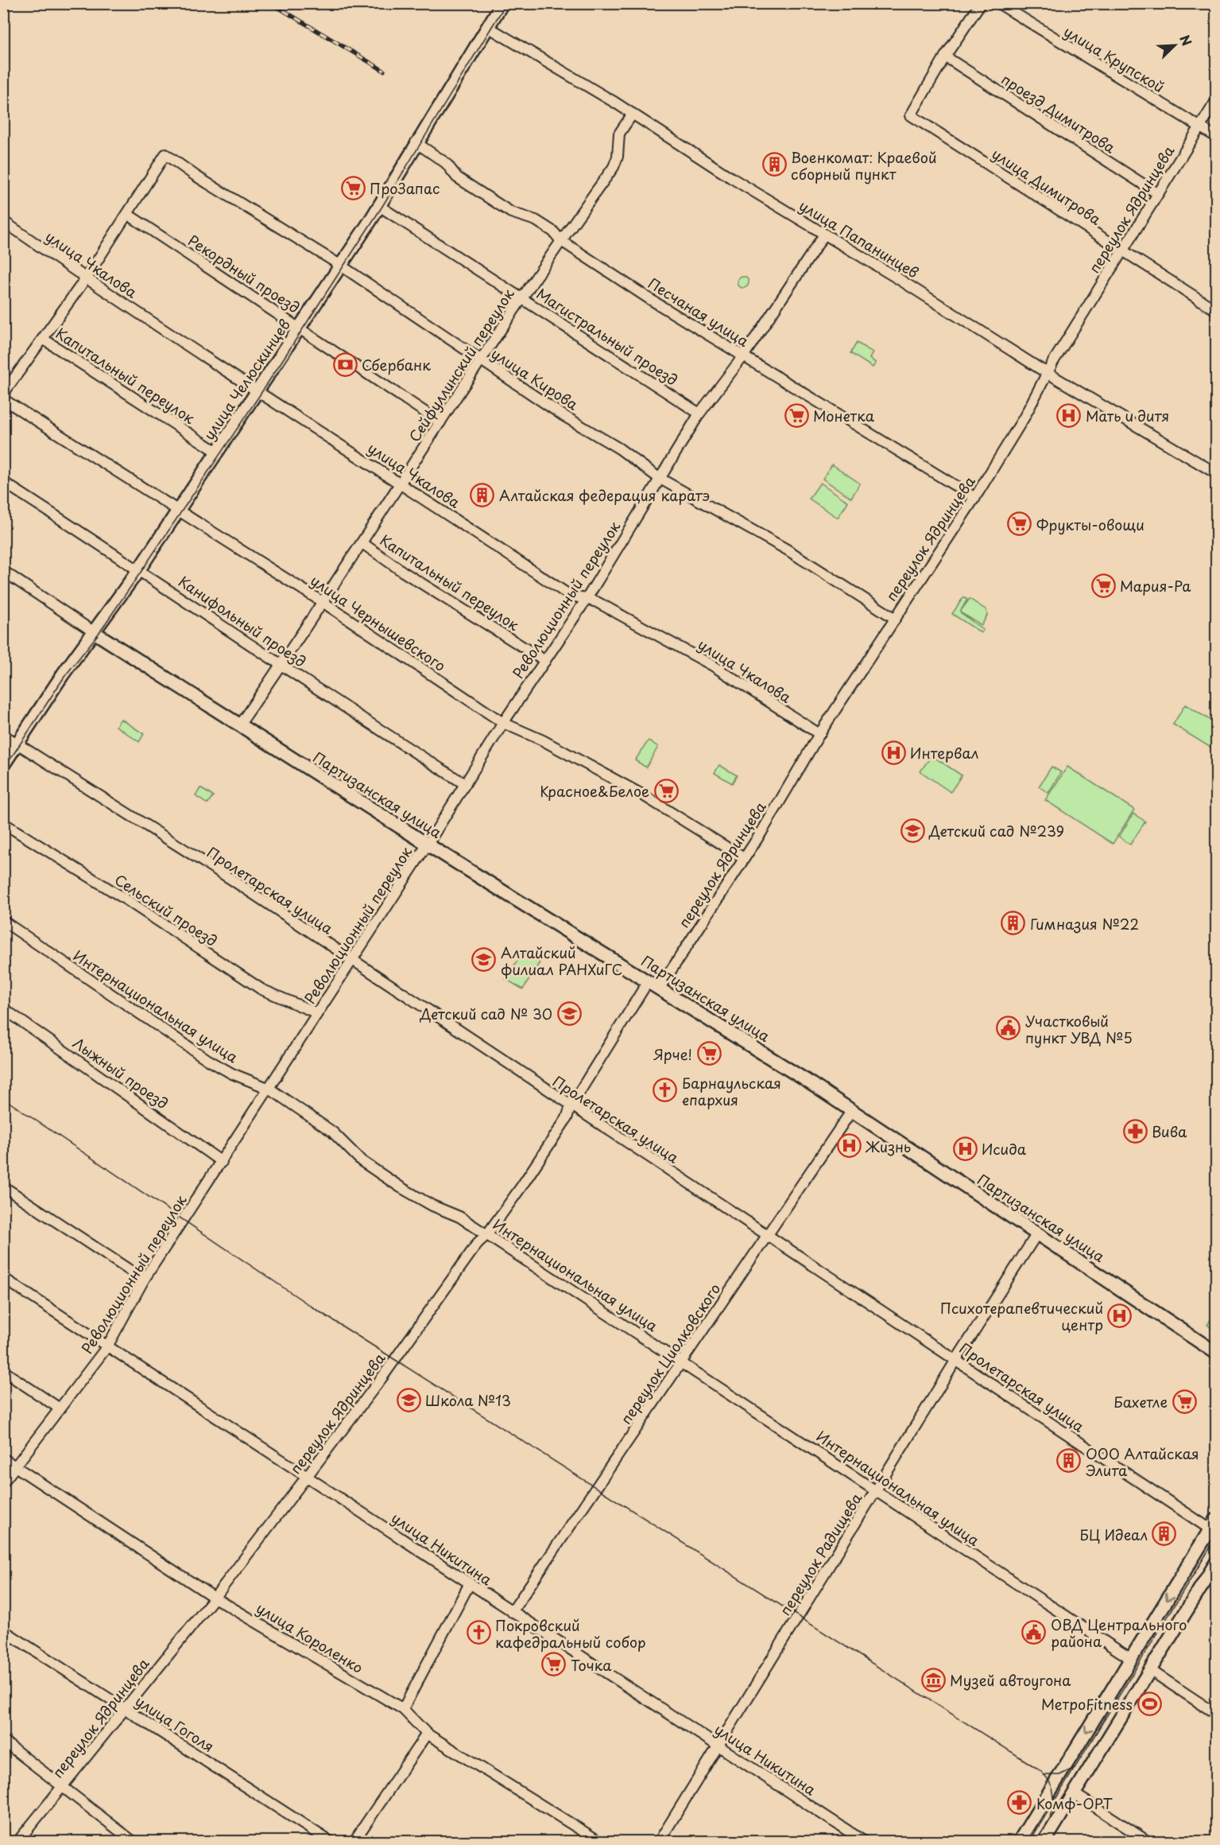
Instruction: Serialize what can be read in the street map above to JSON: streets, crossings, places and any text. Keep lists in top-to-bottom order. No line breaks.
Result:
{"streets":{"main road":["улица Челюскинцев","Партизанская улица"],"street":["улица Крупской","проезд Димитрова","улица Димитрова","переулок Ядринцева","улица Папанинцев","улица Чкалова","Рекордный проезд","Песчаная улица","Магистральный проезд","Сейфуллинский переулок","Капитальный переулок","улица Кирова","Революционный переулок","Канифольный проезд","улица Чернышевского","Пролетарская улица","Сельский проезд","Интернациональная улица","Лыжный проезд","переулок Циолковского","улица Никитина","переулок Радищева","улица Короленко","улица Гоголя"]},"crossings":[["улица Крупской","переулок Ядринцева"],["проезд Димитрова","улица Димитрова"],["проезд Димитрова","переулок Ядринцева"],["улица Димитрова","переулок Ядринцева"],["переулок Ядринцева","улица Папанинцев"],["переулок Ядринцева","улица Чкалова"],["переулок Ядринцева","Песчаная улица"],["переулок Ядринцева","улица Кирова"],["переулок Ядринцева","улица Чернышевского"],["переулок Ядринцева","Партизанская улица"],["переулок Ядринцева","Пролетарская улица"],["переулок Ядринцева","Интернациональная улица"],["переулок Ядринцева","улица Никитина"],["переулок Ядринцева","улица Короленко"],["переулок Ядринцева","улица Гоголя"],["улица Папанинцев","Сейфуллинский переулок"],["улица Папанинцев","улица Челюскинцев"],["улица Папанинцев","Революционный переулок"],["улица Чкалова","Сейфуллинский переулок"],["улица Чкалова","улица Челюскинцев"],["улица Чкалова","Революционный переулок"],["Рекордный проезд","Сейфуллинский переулок"],["Рекордный проезд","улица Кирова"],["Рекордный проезд","улица Челюскинцев"],["Песчаная улица","Сейфуллинский переулок"],["Песчаная улица","улица Челюскинцев"],["Песчаная улица","Революционный переулок"],["Магистральный проезд","Сейфуллинский переулок"],["Магистральный проезд","улица Челюскинцев"],["Магистральный проезд","Революционный переулок"],["Сейфуллинский переулок","Капитальный переулок"],["Сейфуллинский переулок","улица Кирова"],["Сейфуллинский переулок","Канифольный проезд"],["Сейфуллинский переулок","улица Чернышевского"],["Сейфуллинский переулок","Партизанская улица"],["Капитальный переулок","улица Челюскинцев"],["Капитальный переулок","Революционный переулок"],["улица Кирова","улица Челюскинцев"],["улица Кирова","Революционный переулок"],["улица Челюскинцев","Канифольный проезд"],["улица Челюскинцев","улица Чернышевского"],["улица Челюскинцев","Партизанская улица"],["улица Челюскинцев","Пролетарская улица"],["Революционный переулок","Канифольный проезд"],["Революционный переулок","улица Чернышевского"],["Революционный переулок","Партизанская улица"],["Революционный переулок","Пролетарская улица"],["Революционный переулок","Сельский проезд"],["Революционный переулок","Интернациональная улица"],["Революционный переулок","Лыжный проезд"],["Революционный переулок","улица Никитина"],["Революционный переулок","улица Короленко"],["Партизанская улица","переулок Циолковского"],["Партизанская улица","переулок Радищева"],["Пролетарская улица","переулок Циолковского"],["Пролетарская улица","переулок Радищева"],["Интернациональная улица","переулок Циолковского"],["Интернациональная улица","переулок Радищева"],["переулок Циолковского","улица Никитина"],["улица Никитина","переулок Радищева"]],"places":{"building":["Военкомат: Краевой сборный пункт","Алтайская федерация каратэ","Гимназия №22","ООО Алтайская Элита","БЦ Идеал"],"supermarket":["ПроЗапас","Монетка","Фрукты-овощи","Мария-Ра","Красное&Белое","Ярче!","Бахетле","Точка"],"bank":["Сбербанк"],"hospital":["Мать и дитя","Интервал","Жизнь","Исида","Психотерапевтический центр"],"school or university":["Детский сад №239","Алтайский филиал РАНХиГС","Детский сад № 30","Школа №13"],"public building":["Участковый пункт УВД №5","ОВД Центрального района"],"church":["Барнаульская епархия","Покровский кафедральный собор"],"pharmacy":["Вива","Комф-ОРТ"],"museum":["Музей автоугона"],"sports":["МетроFitness"]},"north":"top right"}
